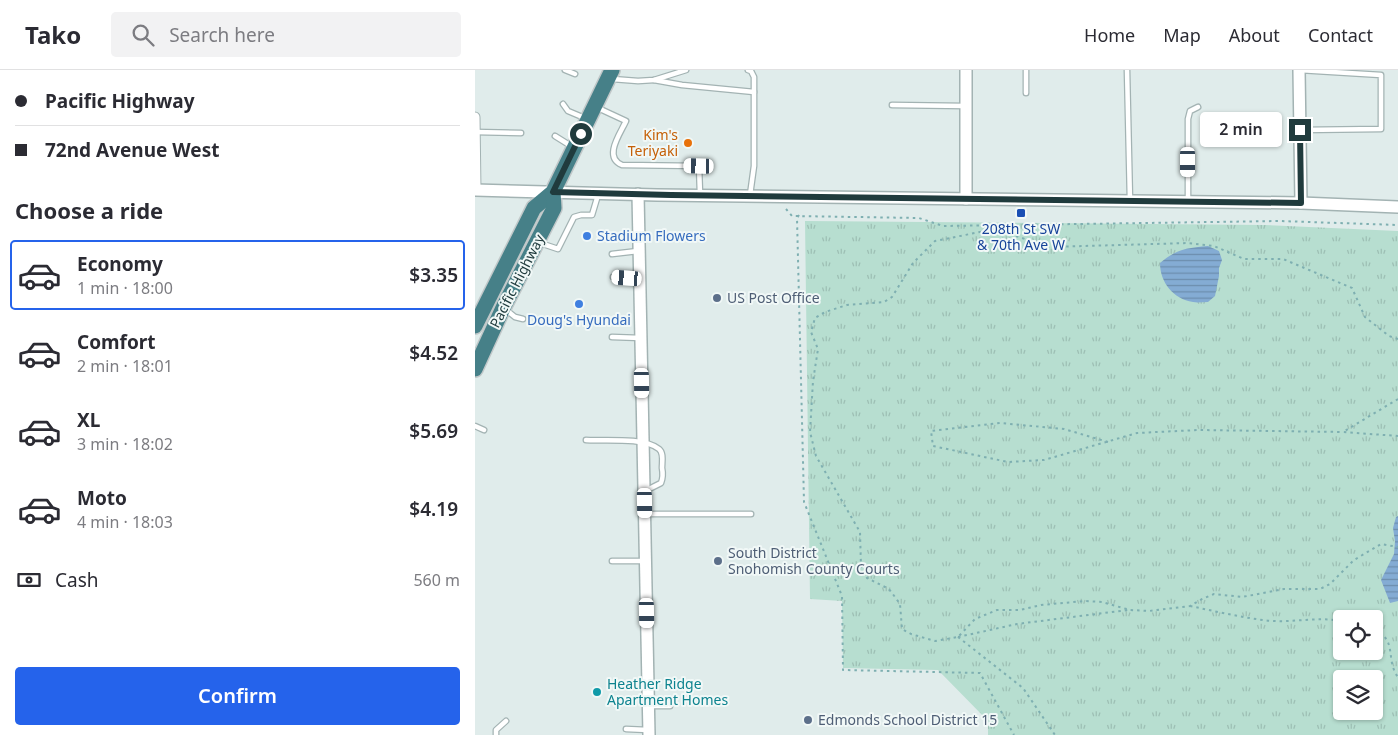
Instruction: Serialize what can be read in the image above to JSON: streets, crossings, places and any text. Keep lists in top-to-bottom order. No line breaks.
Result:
{"streets":{"highway":["Pacific Highway"]},"places":{"other":["Kim's Teriyaki","Stadium Flowers","US Post Office","Doug's Hyundai","South District Snohomish County Courts","Heather Ridge Apartment Homes","Edmonds School District 15"],"transit":["208th St SW & 70th Ave W"]},"page":{"header":"Tako","search":"Search here","nav":["Home","Map","About","Contact"],"banner":["Pacific Highway","72nd Avenue West"],"bubble":"2 min","heading":"Choose a ride","list":[{"name":"Economy","note":"1 min · 18:00","value":"$3.35"},{"name":"Comfort","note":"2 min · 18:01","value":"$4.52"},{"name":"XL","note":"3 min · 18:02","value":"$5.69"},{"name":"Moto","note":"4 min · 18:03","value":"$4.19"}],"pay":["Cash","560 m"],"buttons":"Confirm"}}
